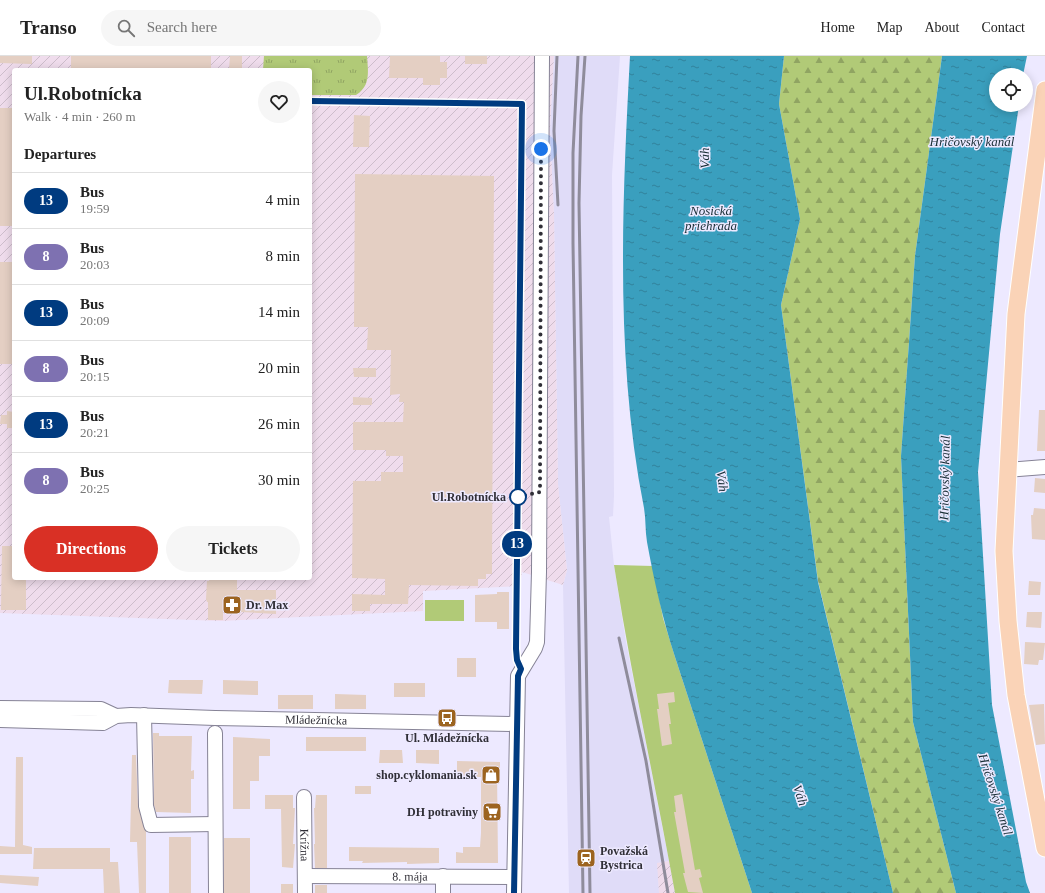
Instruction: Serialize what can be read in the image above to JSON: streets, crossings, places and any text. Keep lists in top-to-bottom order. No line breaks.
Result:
{"streets":{"street":["Mládežnícka","Krížna","8. mája"]},"crossings":[["Krížna","8. mája"]],"water":["Hričovský kanál","Váh","Nosická priehrada"],"places":{"other":["Ul.Robotnícka"],"pharmacy":["Dr. Max"],"bus stop":["Ul. Mládežnícka"],"shop":["shop.cyklomania.sk"],"supermarket":["DH potraviny"],"station":["Považská Bystrica"]},"lines":["bus line 13"],"page":{"header":"Transo","search":"Search here","nav":["Home","Map","About","Contact"],"on_map":"13","heading":[["Ul.Robotnícka","Walk · 4 min · 260 m"],"Departures"],"list":[{"mark":"13","name":"Bus","note":"19:59","value":"4 min"},{"mark":"8","name":"Bus","note":"20:03","value":"8 min"},{"mark":"13","name":"Bus","note":"20:09","value":"14 min"},{"mark":"8","name":"Bus","note":"20:15","value":"20 min"},{"mark":"13","name":"Bus","note":"20:21","value":"26 min"},{"mark":"8","name":"Bus","note":"20:25","value":"30 min"}],"buttons":["Directions","Tickets"]}}
